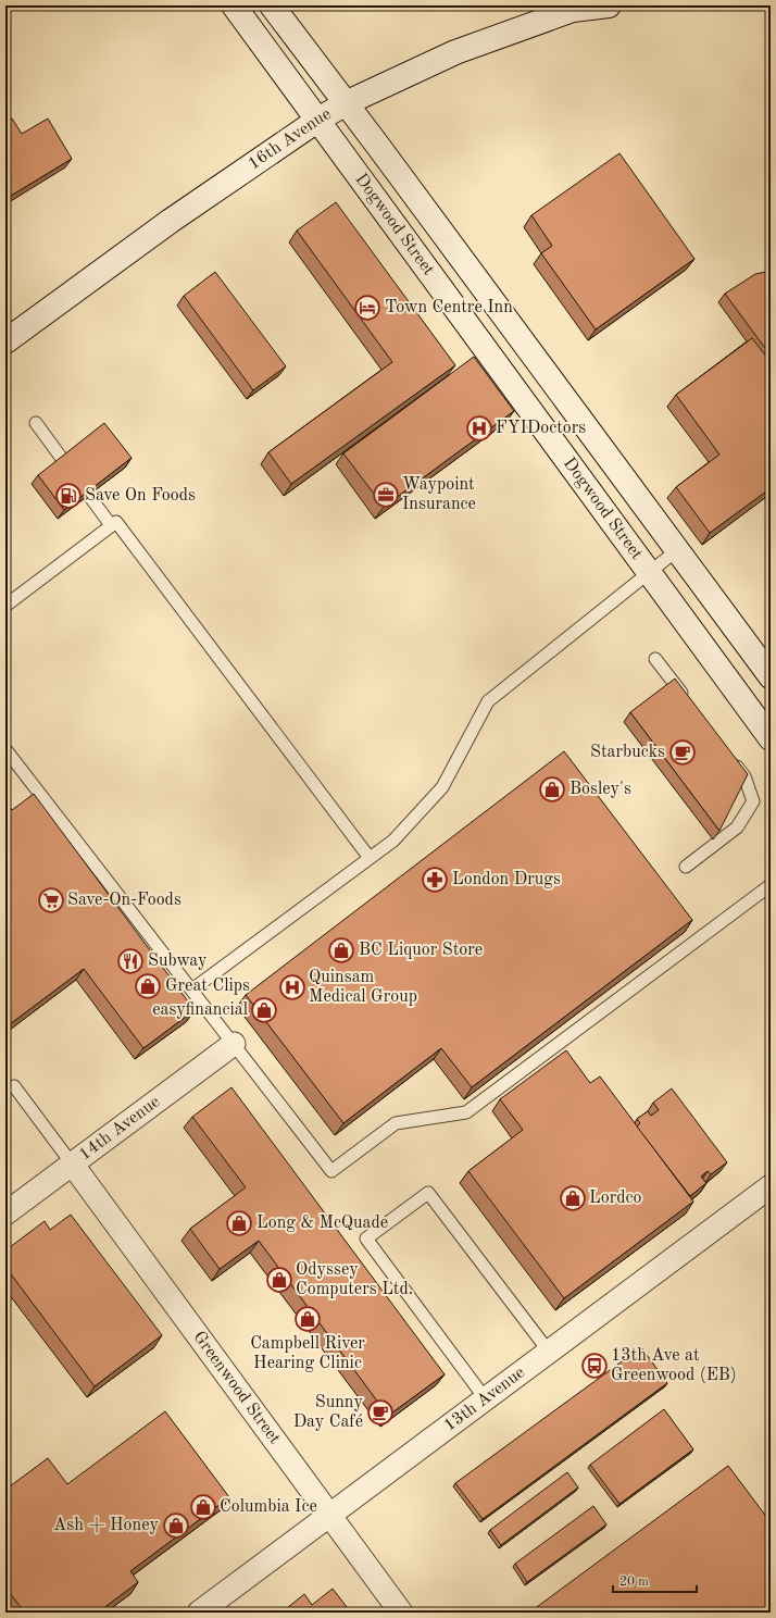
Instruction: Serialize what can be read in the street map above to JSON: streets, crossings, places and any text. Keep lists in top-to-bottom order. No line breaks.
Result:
{"streets":{"main road":["16th Avenue","Dogwood Street"],"street":["14th Avenue","Greenwood Street","13th Avenue"]},"crossings":[["16th Avenue","Dogwood Street"],["14th Avenue","Greenwood Street"],["Greenwood Street","13th Avenue"]],"places":{"hotel":["Town Centre Inn"],"hospital":["FYIDoctors","Quinsam Medical Group"],"office":["Waypoint Insurance"],"fuel station":["Save On Foods"],"cafe":["Starbucks","Sunny Day Café"],"shop":["Bosley's","BC Liquor Store","Great Clips","easyfinancial","Lordco","Long & McQuade","Odyssey Computers Ltd.","Campbell River Hearing Clinic","Columbia Ice","Ash + Honey"],"pharmacy":["London Drugs"],"supermarket":["Save-On-Foods"],"restaurant":["Subway"],"bus stop":["13th Ave at Greenwood (EB)"]},"scale_bar":"20 m"}
